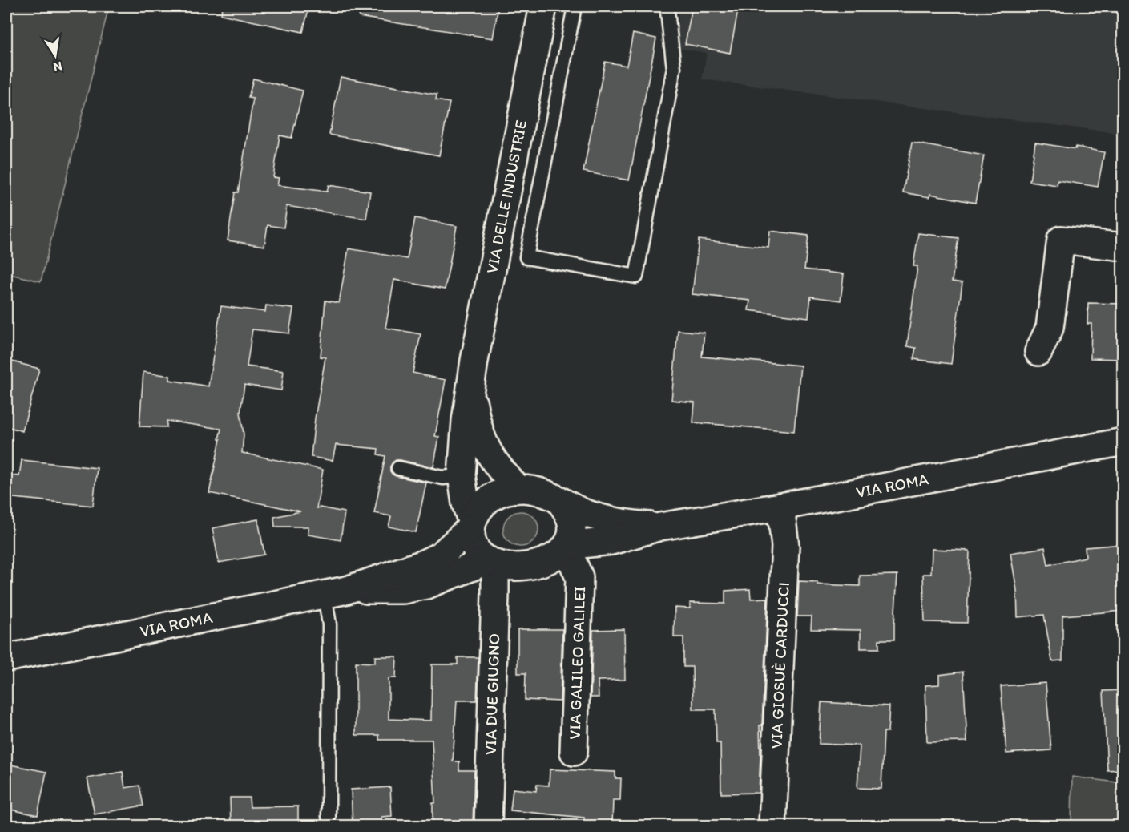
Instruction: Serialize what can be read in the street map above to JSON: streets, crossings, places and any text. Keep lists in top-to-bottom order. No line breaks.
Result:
{"streets":{"street":["VIA DELLE INDUSTRIE","VIA ROMA","VIA GALILEO GALILEI","VIA GIOSUÈ CARDUCCI","VIA DUE GIUGNO"]},"crossings":[["VIA DELLE INDUSTRIE","VIA ROMA"],["VIA DELLE INDUSTRIE","VIA GALILEO GALILEI"],["VIA DELLE INDUSTRIE","VIA DUE GIUGNO"],["VIA ROMA","VIA GALILEO GALILEI"],["VIA ROMA","VIA GIOSUÈ CARDUCCI"],["VIA ROMA","VIA DUE GIUGNO"],["VIA GALILEO GALILEI","VIA DUE GIUGNO"]],"north":"bottom"}
